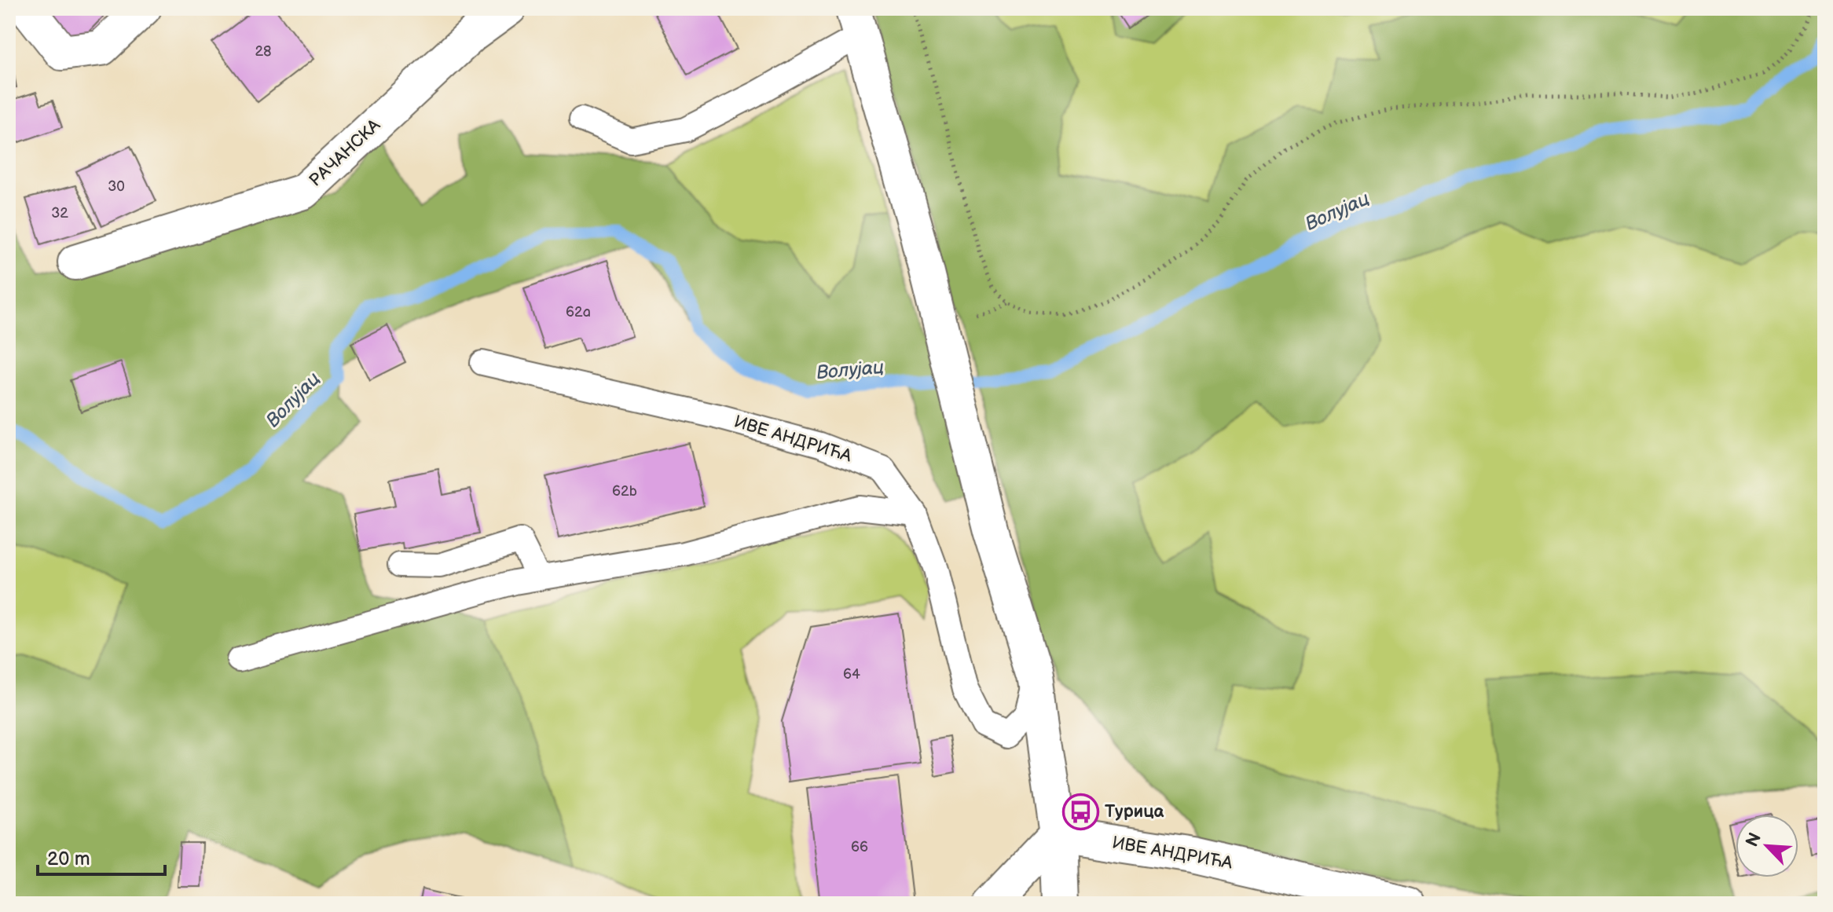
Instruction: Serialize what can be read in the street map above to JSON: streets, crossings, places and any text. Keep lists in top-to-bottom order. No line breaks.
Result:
{"streets":{"street":["РАЧАНСКА","ИВЕ АНДРИЋА"]},"water":["Волујац"],"places":{"bus stop":["Турица"]},"house_numbers":["28","30","32","62a","62b","64","66"],"scale_bar":"20 m","north":"top left"}
